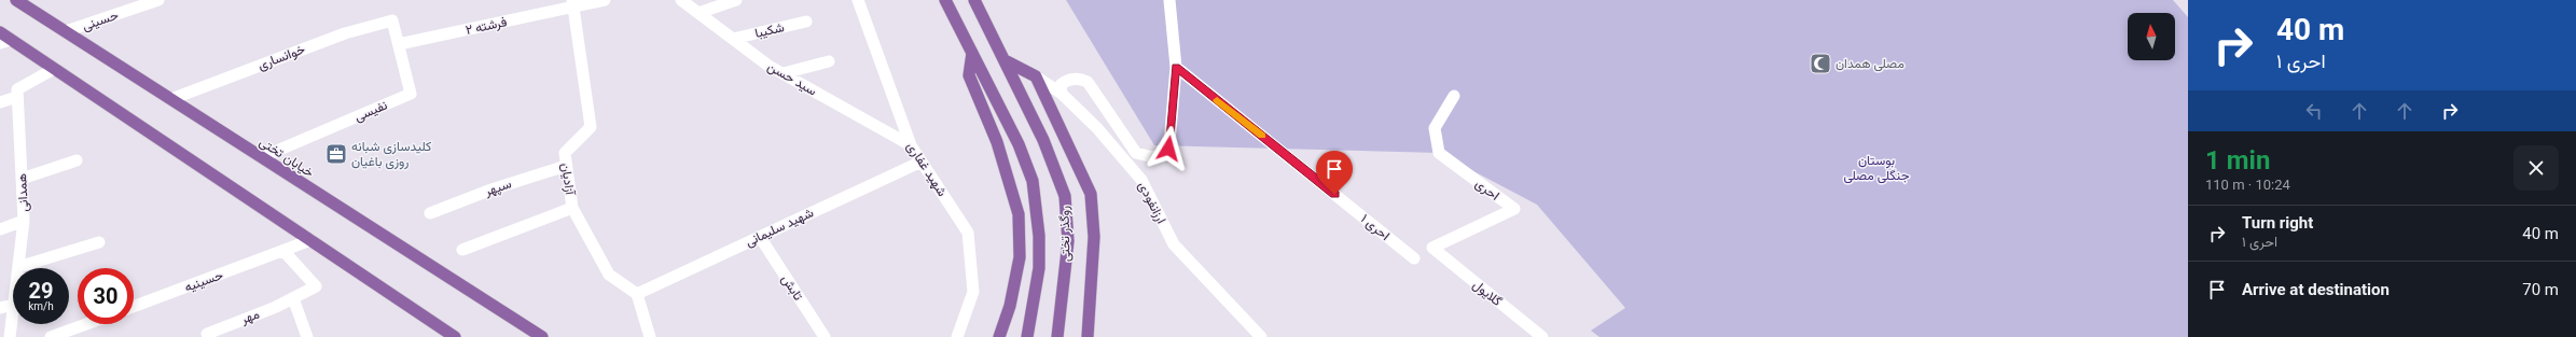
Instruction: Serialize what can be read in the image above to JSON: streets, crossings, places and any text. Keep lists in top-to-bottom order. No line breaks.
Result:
{"streets":{"main road":["خیابان تختی","روگذر تختی"],"street":["حسینی","فرشته ۲","شکیبا","خوانساری","سید حسن","نفیسی","شهید غفاری","آزادیان","سپهر","احری","همدانی","ارزانفودی","شهید سلیمانی","احری ۱","حسینیه","تابش","گلایول","مهر"]},"crossings":[["حسینی","خیابان تختی"],["فرشته ۲","نفیسی"],["فرشته ۲","آزادیان"],["شکیبا","سید حسن"],["خوانساری","نفیسی"],["خوانساری","خیابان تختی"],["سید حسن","شهید غفاری"],["نفیسی","خیابان تختی"],["شهید غفاری","شهید سلیمانی"],["آزادیان","سپهر"],["آزادیان","شهید سلیمانی"],["احری","گلایول"],["شهید سلیمانی","تابش"],["حسینیه","مهر"]],"parks":["بوستان جنگلی مصلی"],"places":{"mosque":["مصلی همدان"],"office":["کلیدسازی شبانه روزی باغیان"]},"north":"top","page":{"turn":["40 m","احری ۱"],"heading":["1 min","110 m · 10:24"],"list":[{"name":"Turn right","note":"احری ۱","value":"40 m"},{"name":"Arrive at destination","value":"70 m"}],"speed":"29 km/h","limit":"30"}}
